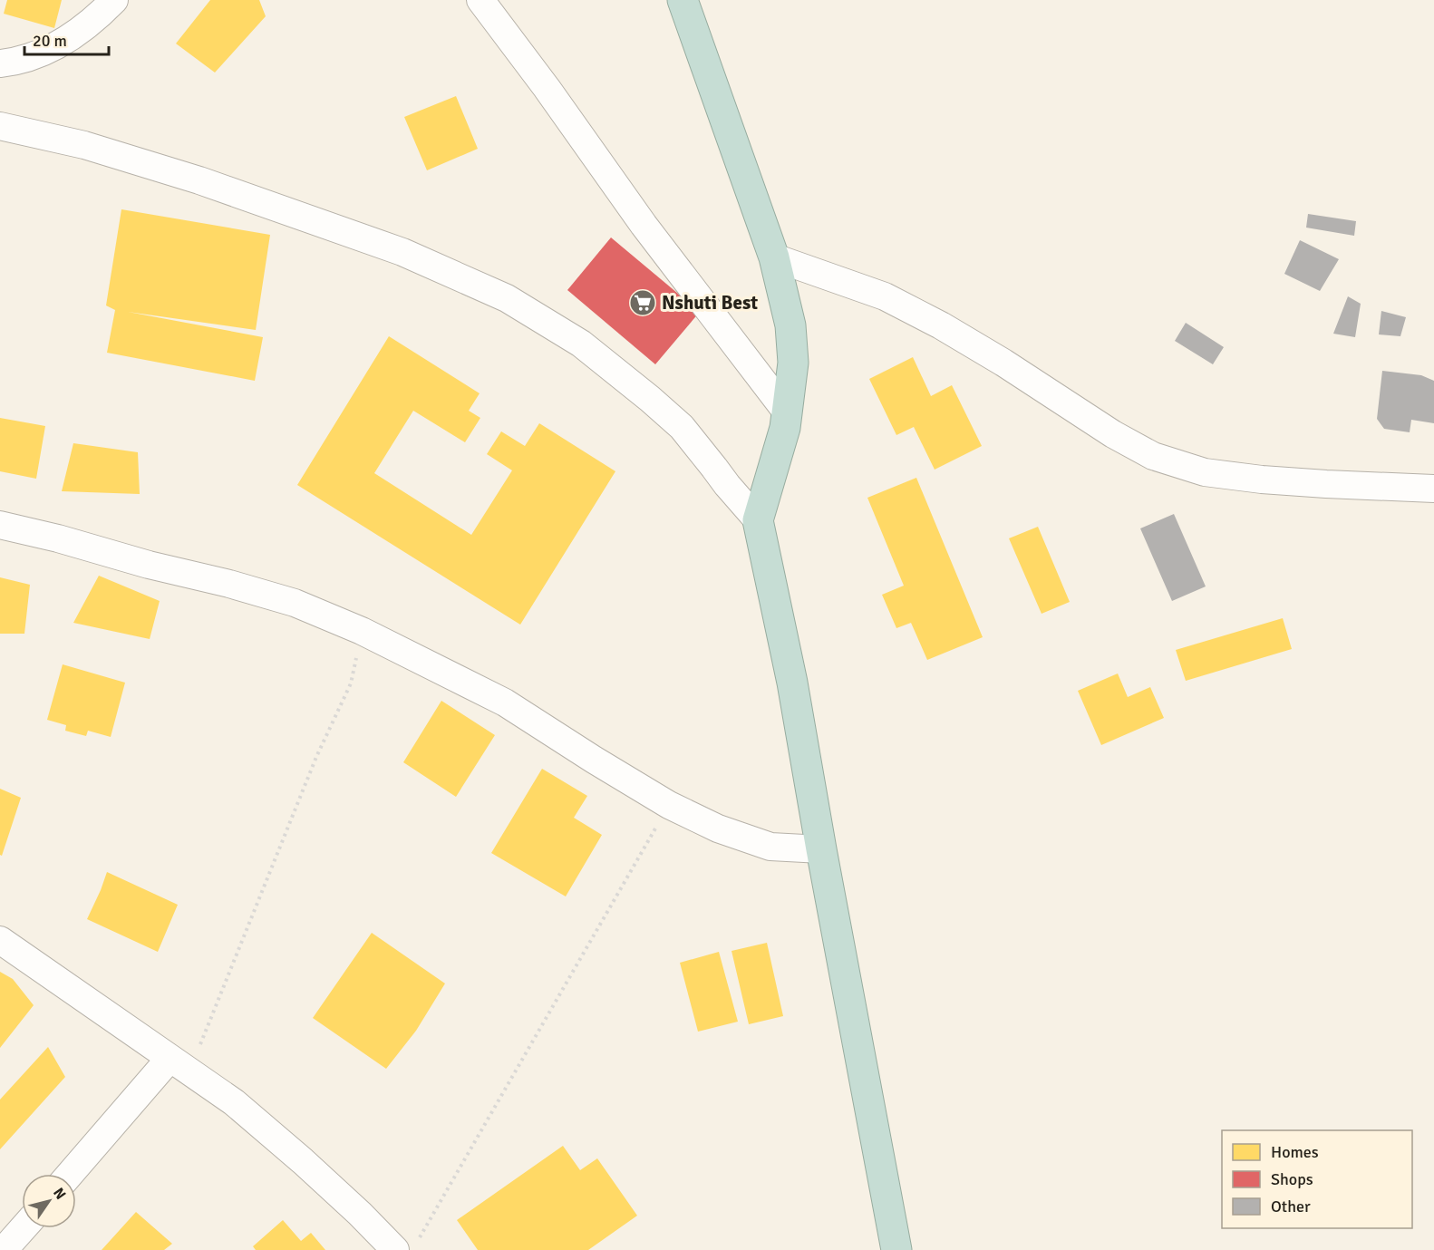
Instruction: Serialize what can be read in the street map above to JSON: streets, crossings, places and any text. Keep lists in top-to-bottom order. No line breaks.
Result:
{"places":{"supermarket":["Nshuti Best"]},"legend":["Homes","Shops","Other"],"scale_bar":"20 m","north":"top right"}
